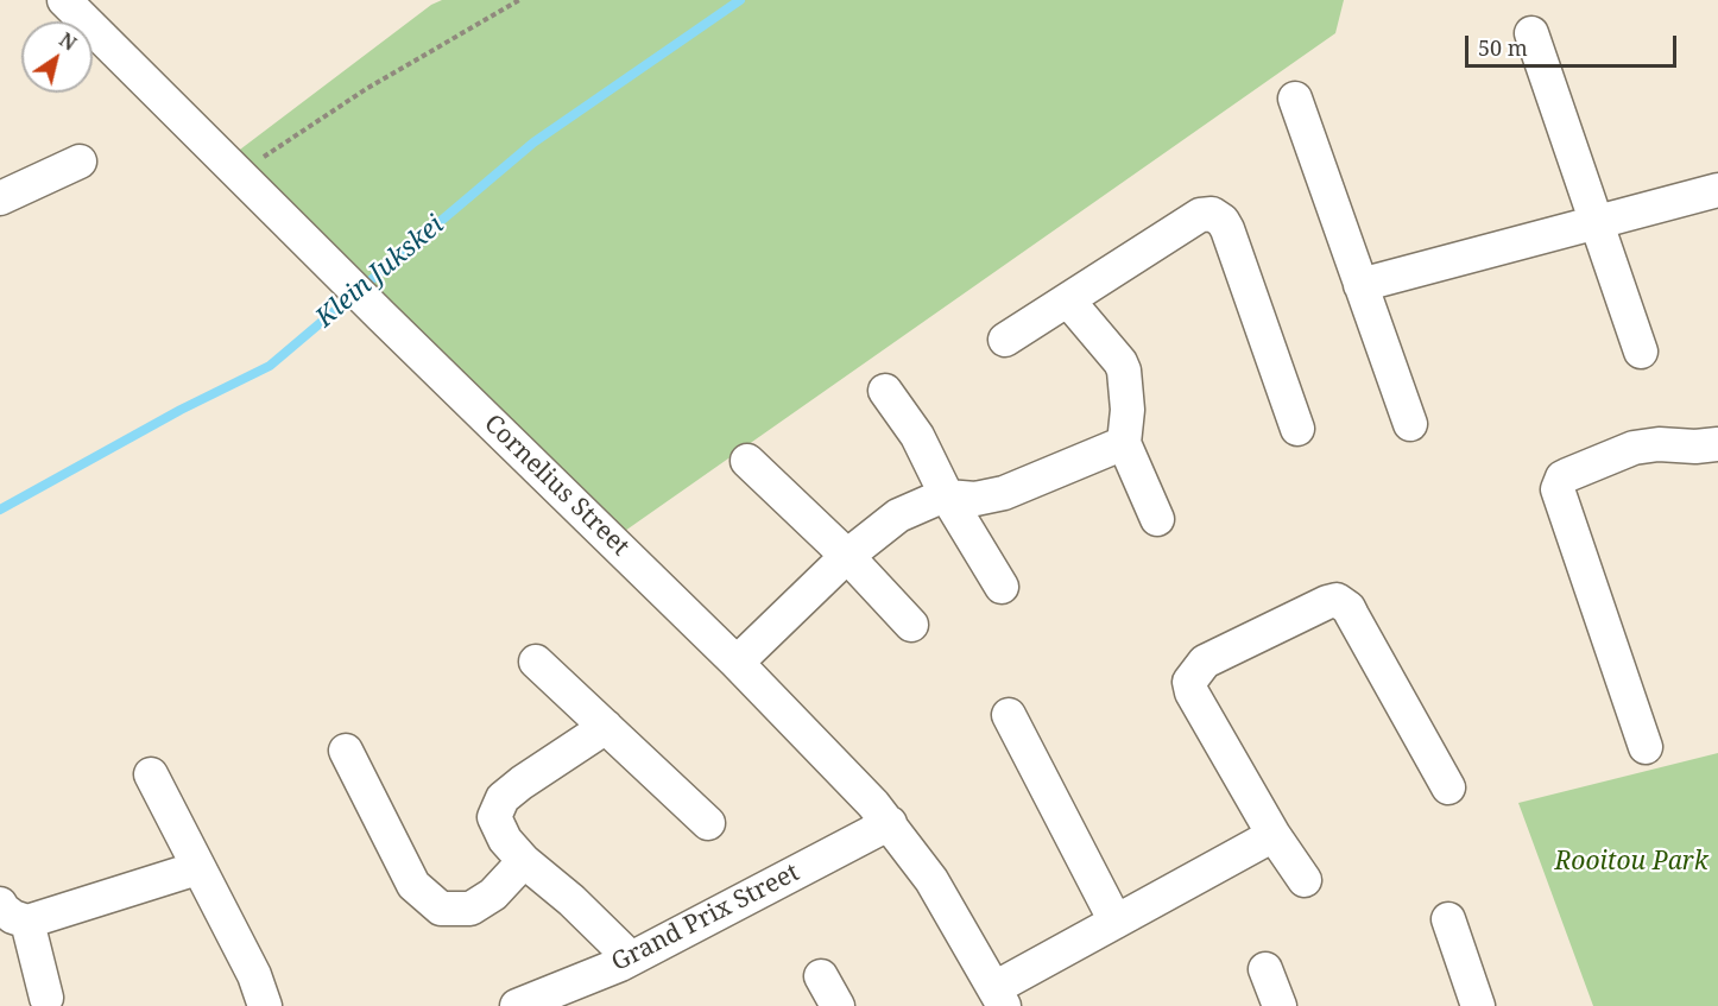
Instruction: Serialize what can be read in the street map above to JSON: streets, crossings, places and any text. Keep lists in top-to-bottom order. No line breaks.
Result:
{"streets":{"street":["Cornelius Street","Grand Prix Street"]},"crossings":[["Cornelius Street","Grand Prix Street"]],"water":["Klein Jukskei"],"parks":["Rooitou Park"],"scale_bar":"50 m","north":"top right"}
